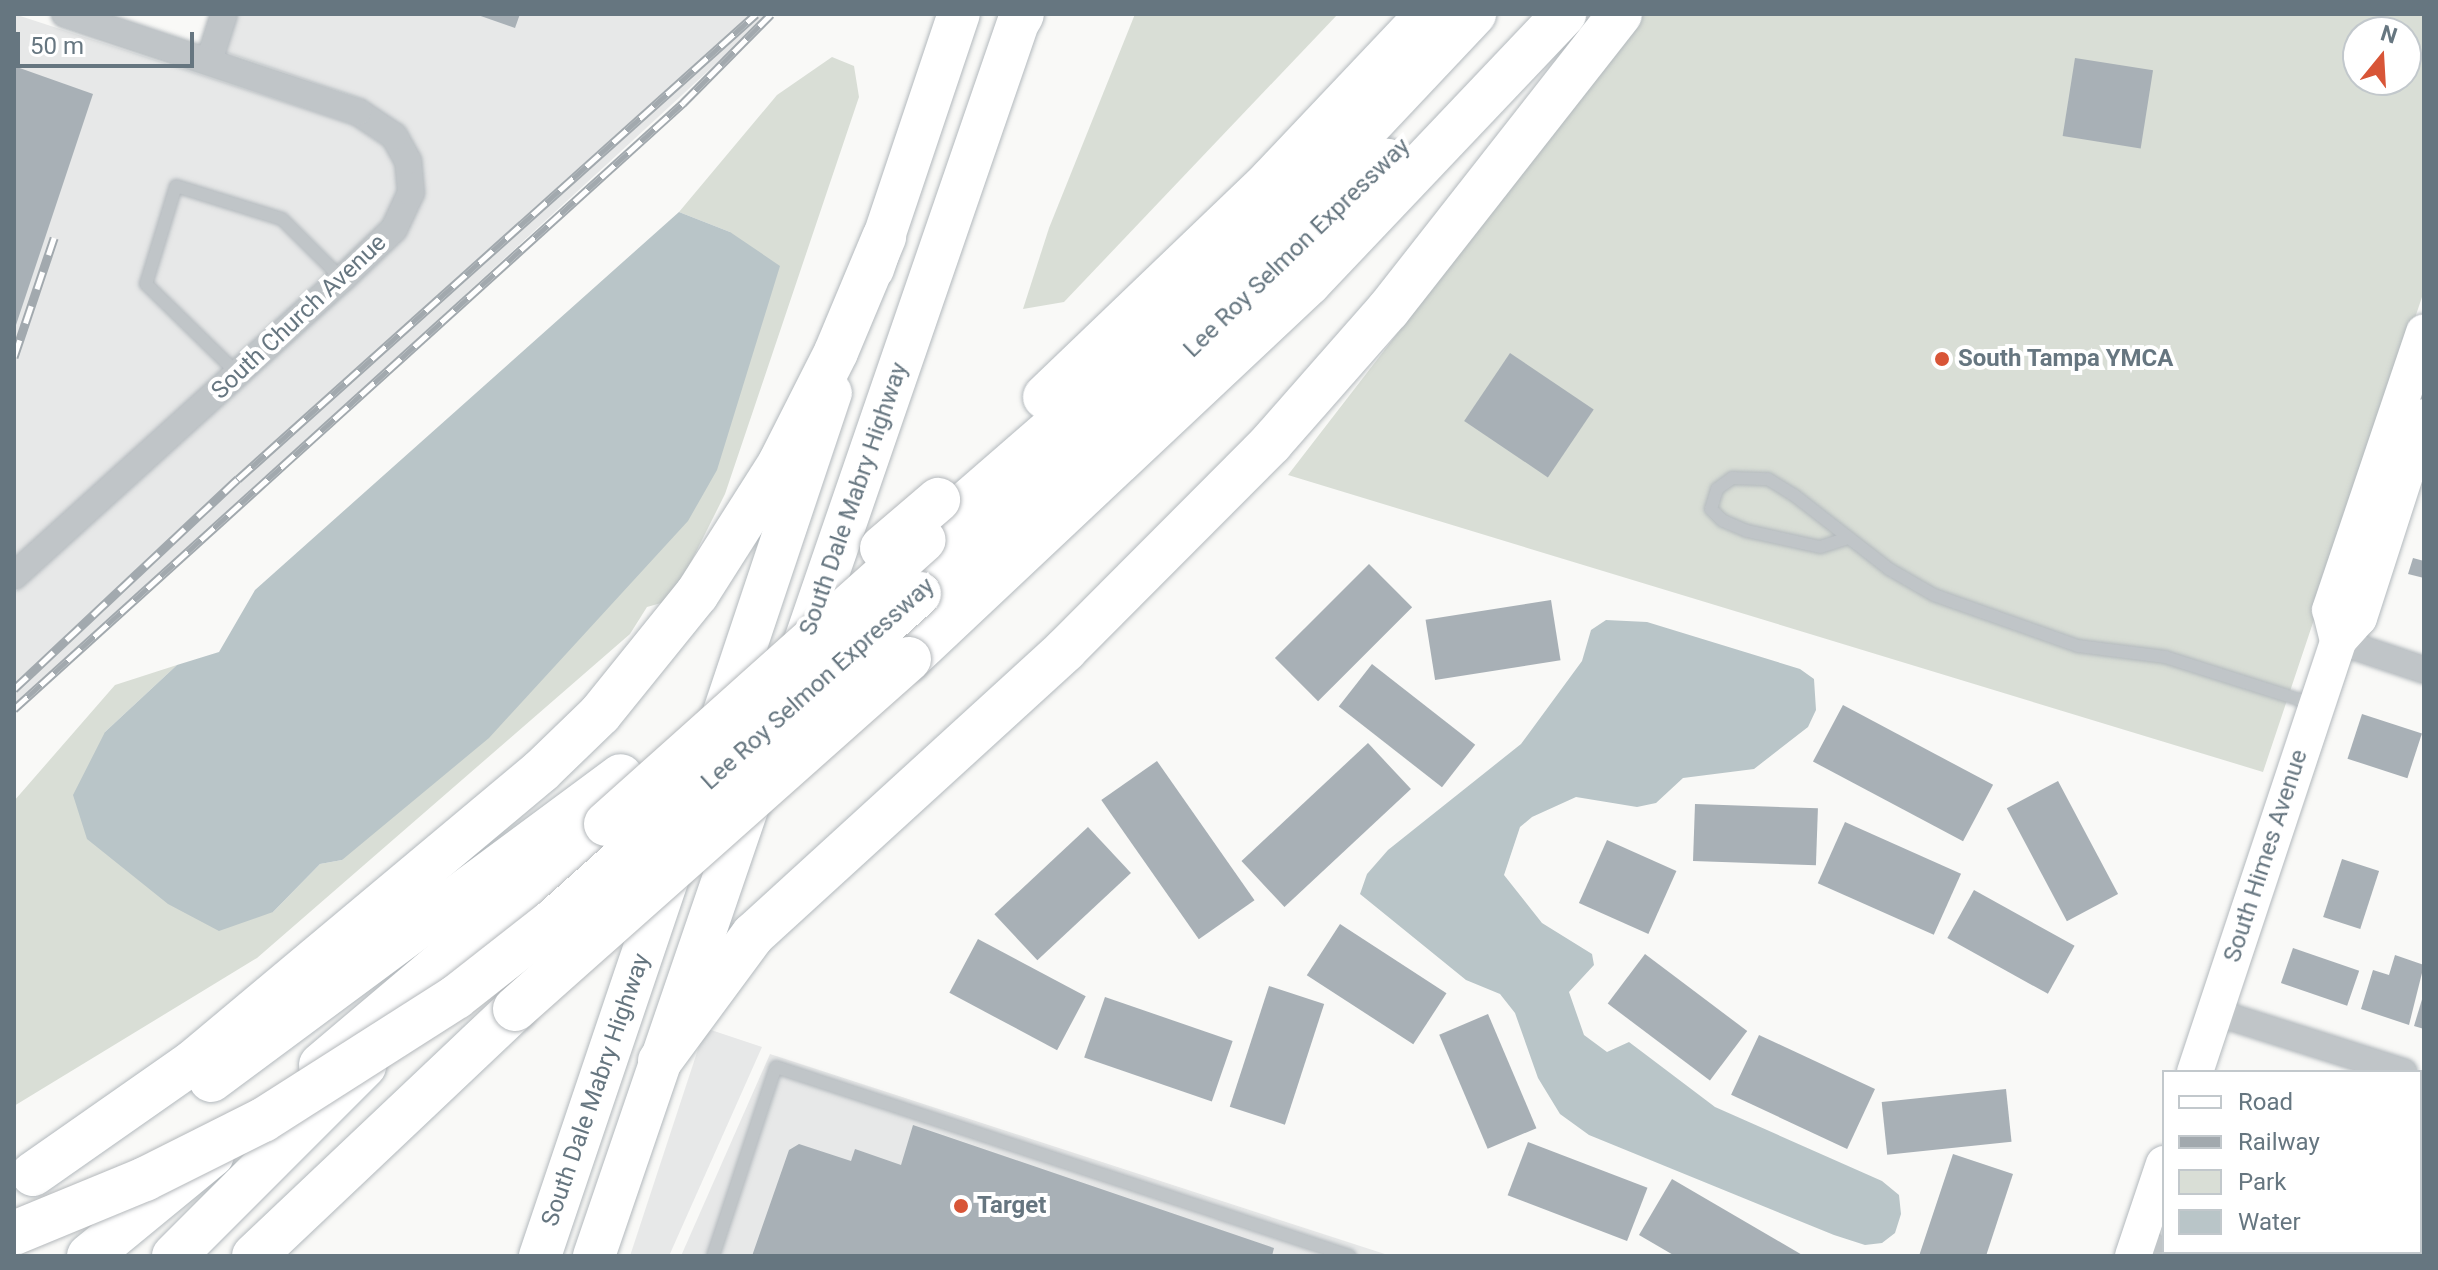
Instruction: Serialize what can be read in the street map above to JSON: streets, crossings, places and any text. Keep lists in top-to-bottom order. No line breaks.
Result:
{"streets":{"highway":["Lee Roy Selmon Expressway"],"main road":["South Dale Mabry Highway"],"street":["South Church Avenue","South Himes Avenue"]},"places":["South Tampa YMCA","Target"],"legend":["Road","Railway","Park","Water"],"scale_bar":"50 m","north":"top"}
